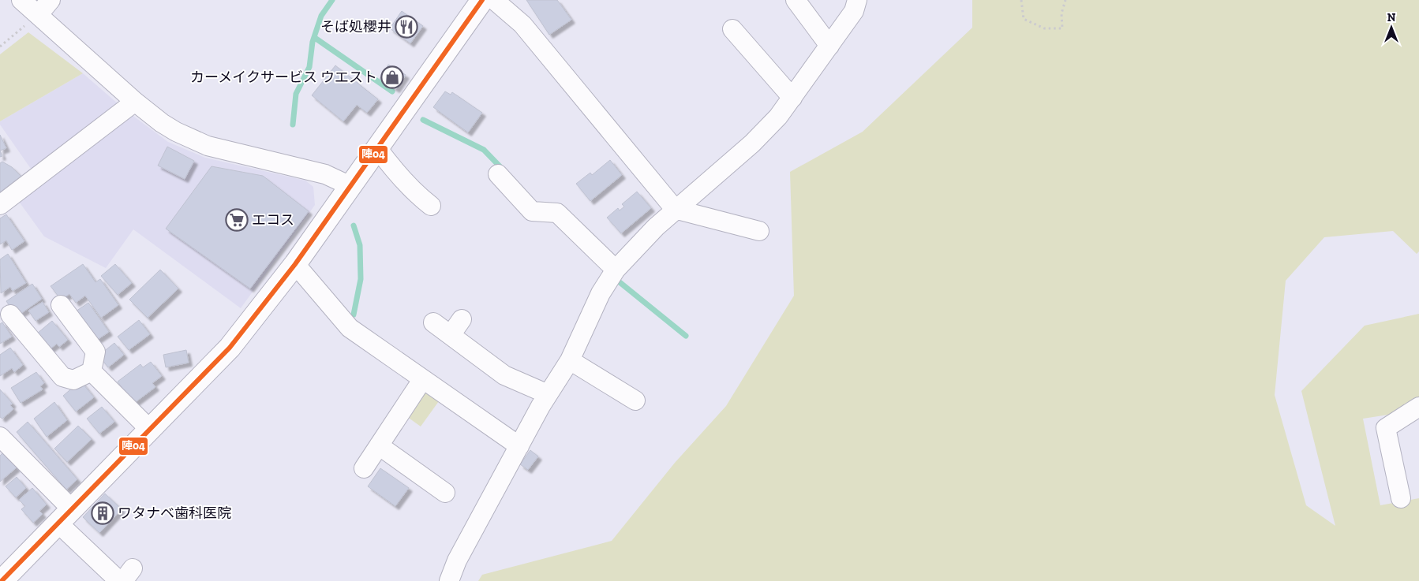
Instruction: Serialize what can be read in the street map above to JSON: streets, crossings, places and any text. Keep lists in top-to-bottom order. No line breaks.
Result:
{"places":{"restaurant":["そば処櫻井"],"shop":["カーメイクサービス ウエスト"],"supermarket":["エコス"],"building":["ワタナベ歯科医院"]},"lines":["transit line 陣04"],"north":"top"}
